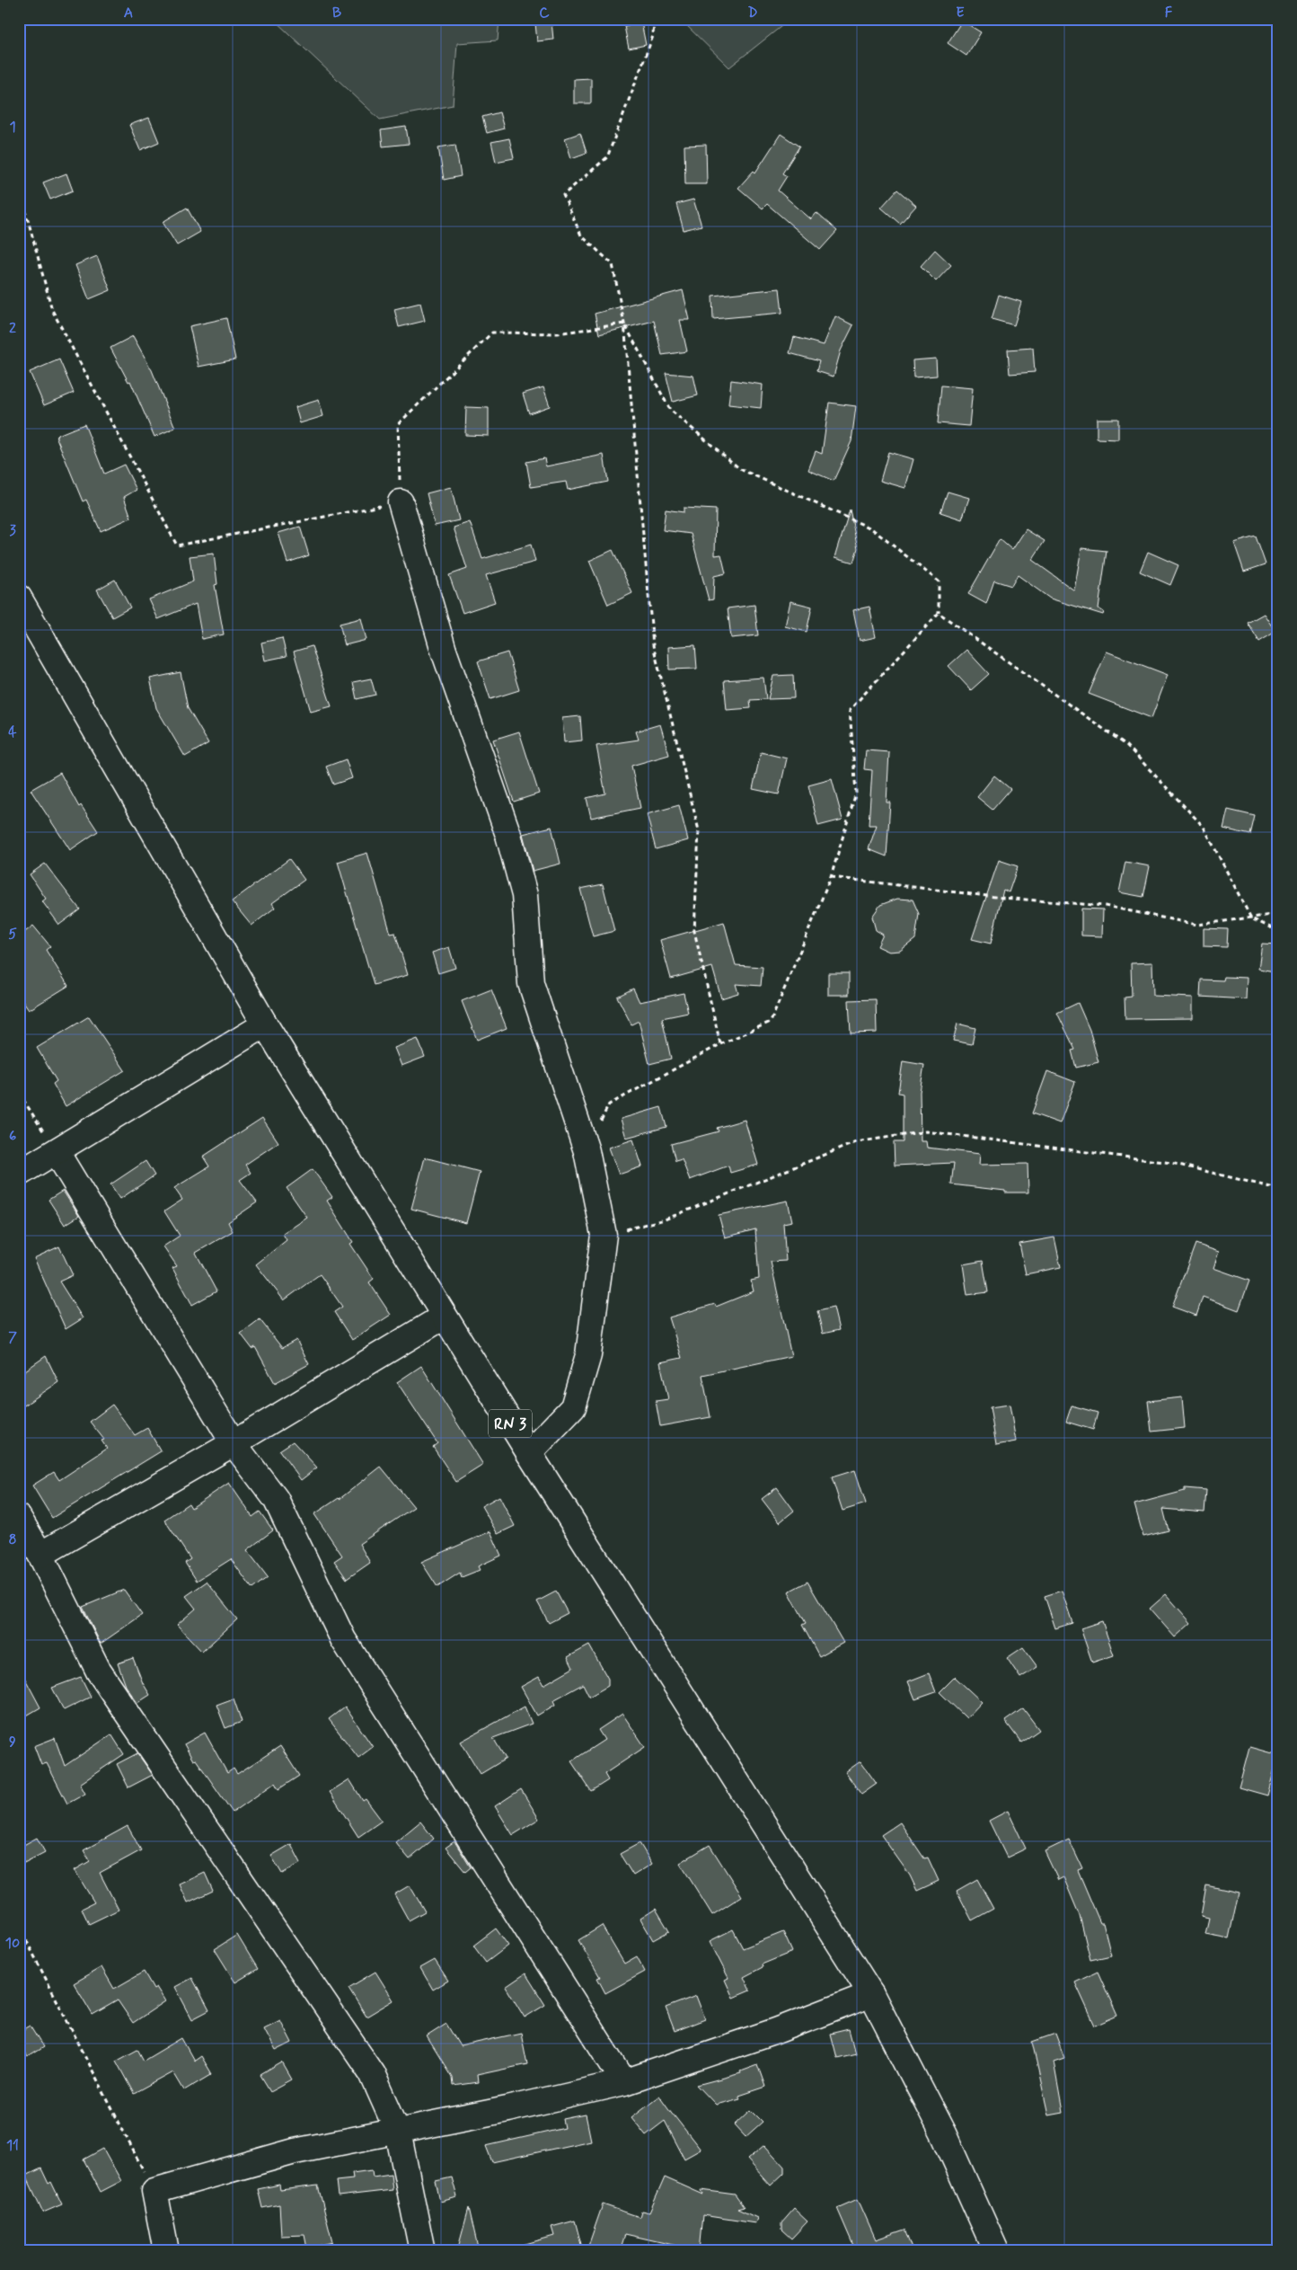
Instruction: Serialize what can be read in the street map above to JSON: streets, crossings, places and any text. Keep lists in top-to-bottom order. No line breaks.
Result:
{"streets":{"street":["RN 3"]},"grid":{"columns":["A","B","C","D","E","F"],"rows":["1","2","3","4","5","6","7","8","9","10","11"]}}
